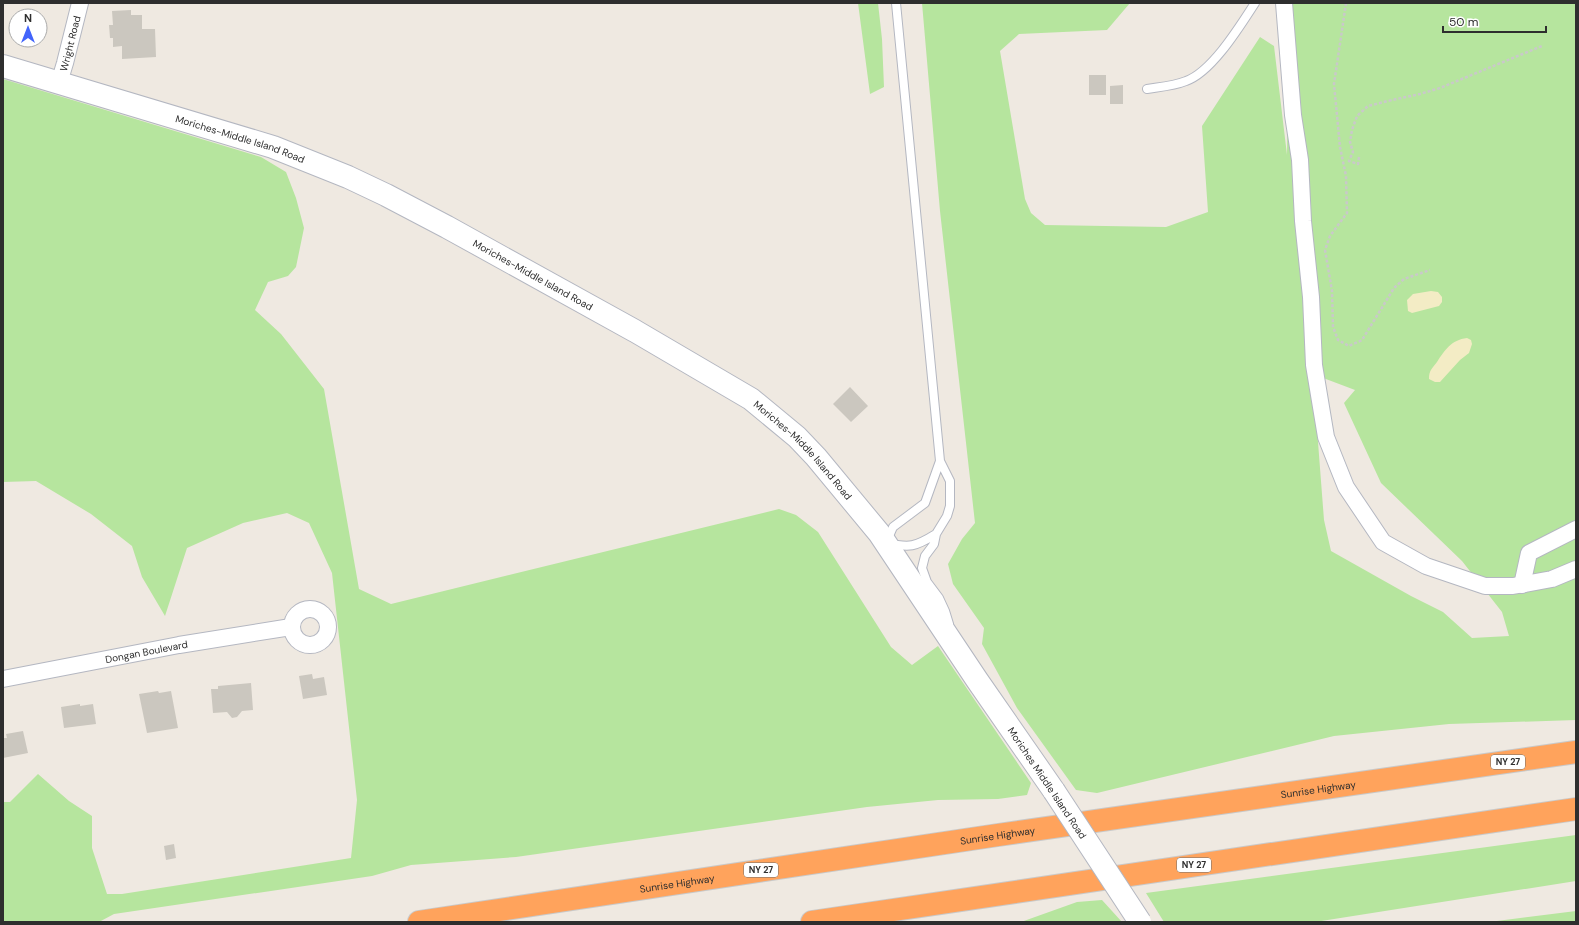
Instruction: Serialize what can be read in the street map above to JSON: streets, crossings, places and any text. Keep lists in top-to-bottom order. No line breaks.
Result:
{"streets":{"highway":["NY 27","Sunrise Highway"],"main road":["Moriches-Middle Island Road","Moriches Middle Island Road"],"street":["Wright Road","Dongan Boulevard"]},"crossings":[["Wright Road","Moriches-Middle Island Road"],["Moriches-Middle Island Road","Moriches Middle Island Road"]],"scale_bar":"50 m","north":"top"}
